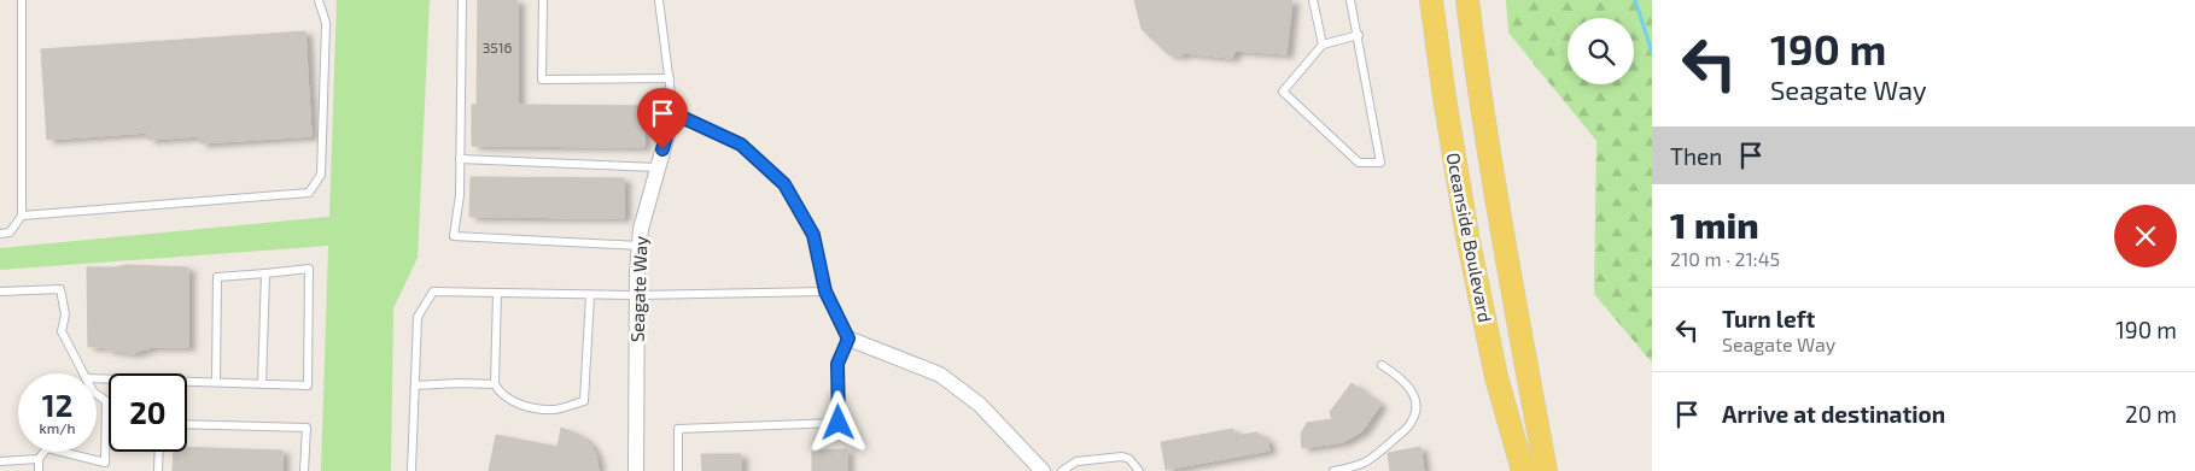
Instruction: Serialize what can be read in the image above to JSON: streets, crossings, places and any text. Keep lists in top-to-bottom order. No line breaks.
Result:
{"streets":{"main road":["Oceanside Boulevard"],"street":["Seagate Way"]},"house_numbers":["3516"],"page":{"turn":["190 m","Seagate Way"],"then":"Then","heading":["1 min","210 m · 21:45"],"list":[{"name":"Turn left","note":"Seagate Way","value":"190 m"},{"name":"Arrive at destination","value":"20 m"}],"speed":"12 km/h","limit":"20"}}
